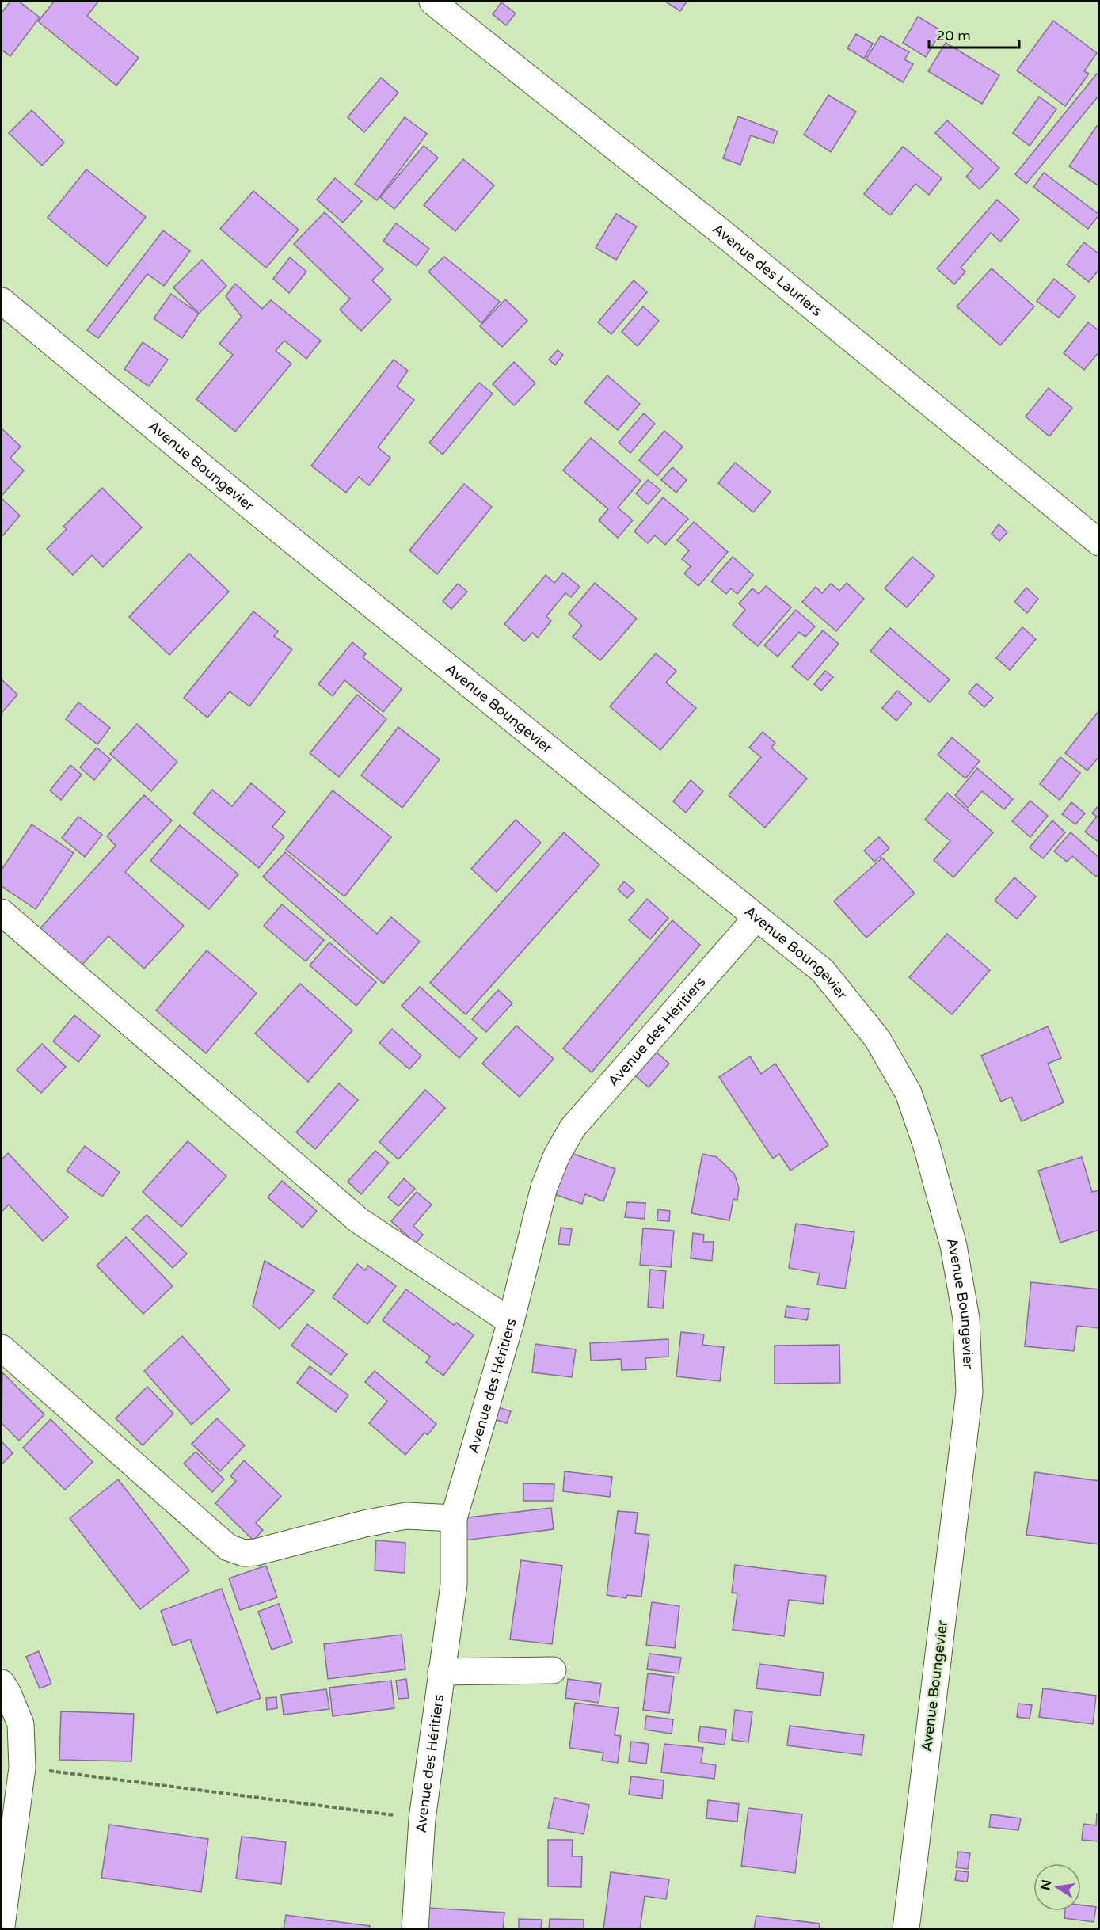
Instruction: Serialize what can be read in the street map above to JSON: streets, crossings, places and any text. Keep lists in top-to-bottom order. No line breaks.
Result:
{"streets":{"street":["Avenue des Lauriers","Avenue Boungevier","Avenue des Héritiers"]},"crossings":[["Avenue Boungevier","Avenue des Héritiers"]],"scale_bar":"20 m","north":"left"}
